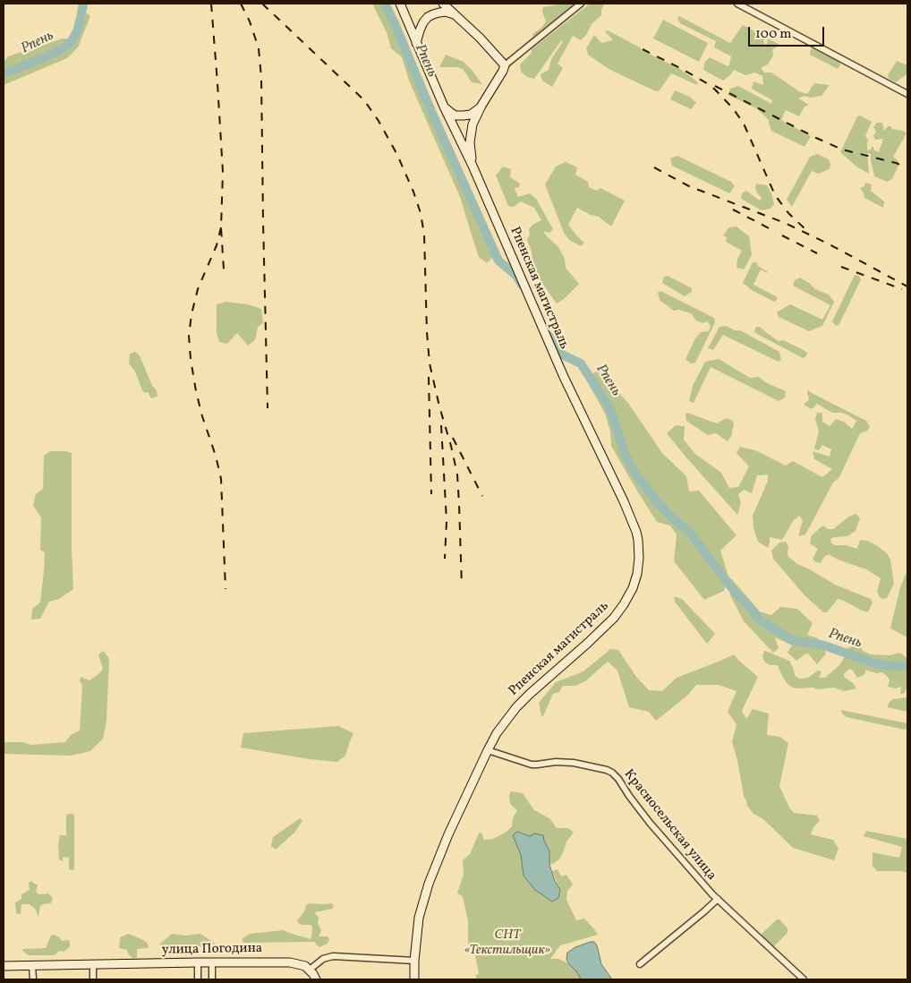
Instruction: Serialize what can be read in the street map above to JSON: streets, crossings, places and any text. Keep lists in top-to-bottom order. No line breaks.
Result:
{"streets":{"main road":["Рпенская магистраль","улица Погодина"],"street":["Красносельская улица"]},"crossings":[["Рпенская магистраль","Красносельская улица"]],"water":["Рпень"],"parks":["СНТ «Текстильщик»"],"scale_bar":"100 m"}
